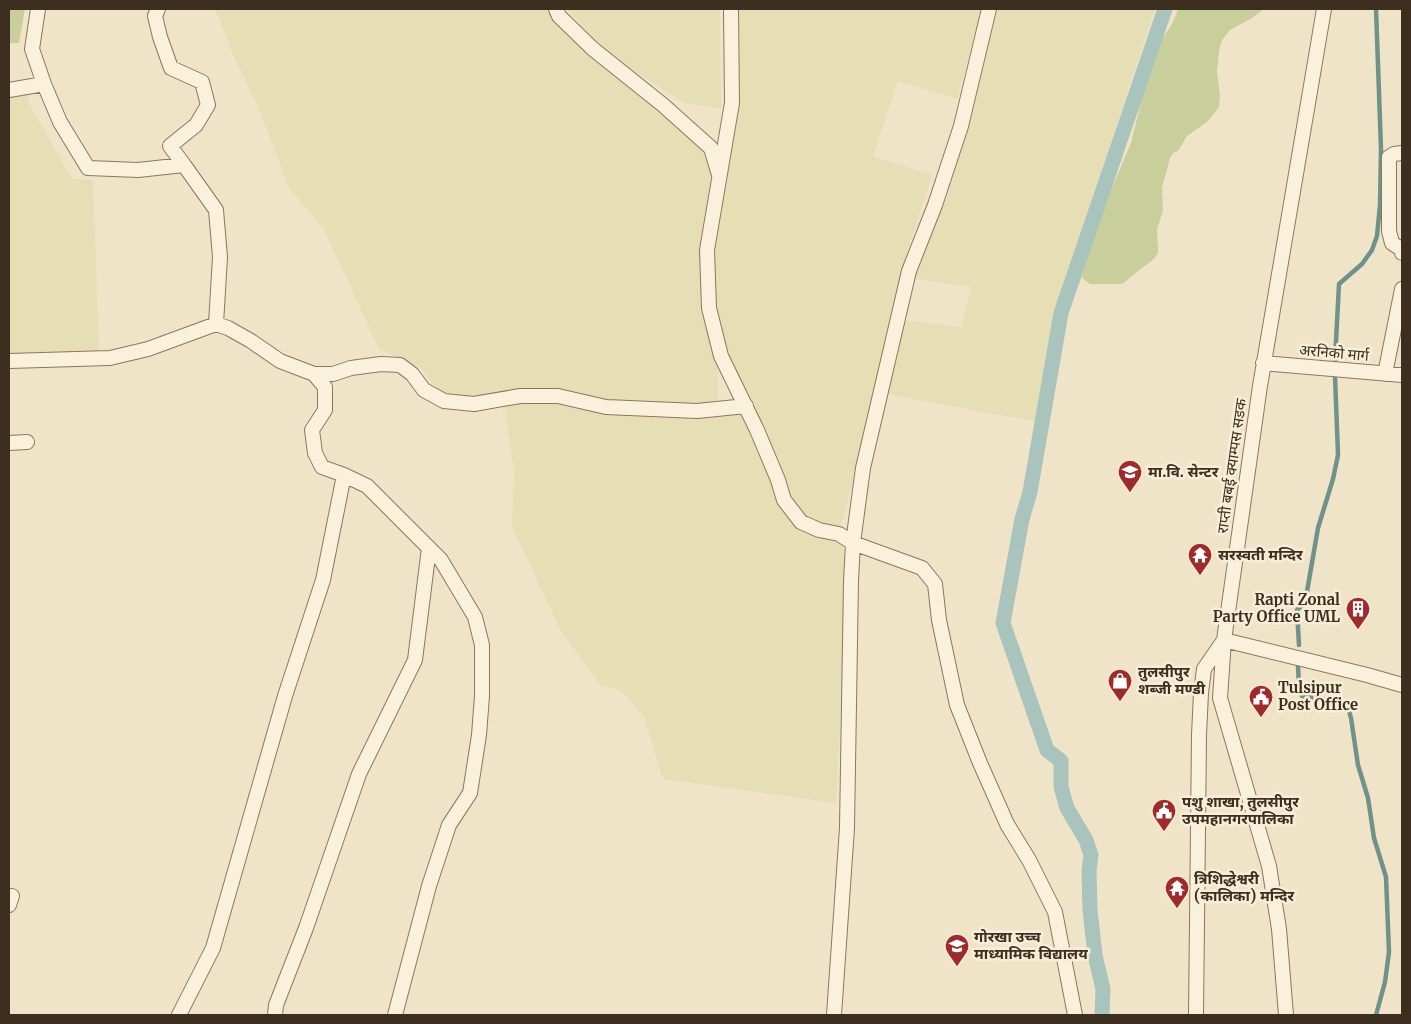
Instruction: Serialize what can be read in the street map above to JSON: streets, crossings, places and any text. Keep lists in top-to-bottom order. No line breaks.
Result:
{"streets":{"street":["अरनिको मार्ग","राप्ती बबई क्याम्पस सडक"]},"crossings":[["अरनिको मार्ग","राप्ती बबई क्याम्पस सडक"]],"places":{"school or university":["मा.वि. सेन्टर","गोरखा उच्च माध्यामिक विद्यालय"],"temple":["सरस्वती मन्दिर","त्रिशिद्धेश्वरी (कालिका) मन्दिर"],"building":["Rapti Zonal Party Office UML"],"shop":["तुलसीपुर शब्जी मण्डी"],"public building":["Tulsipur Post Office","पशु शाखा, तुलसीपुर उपमहानगरपालिका"]}}
